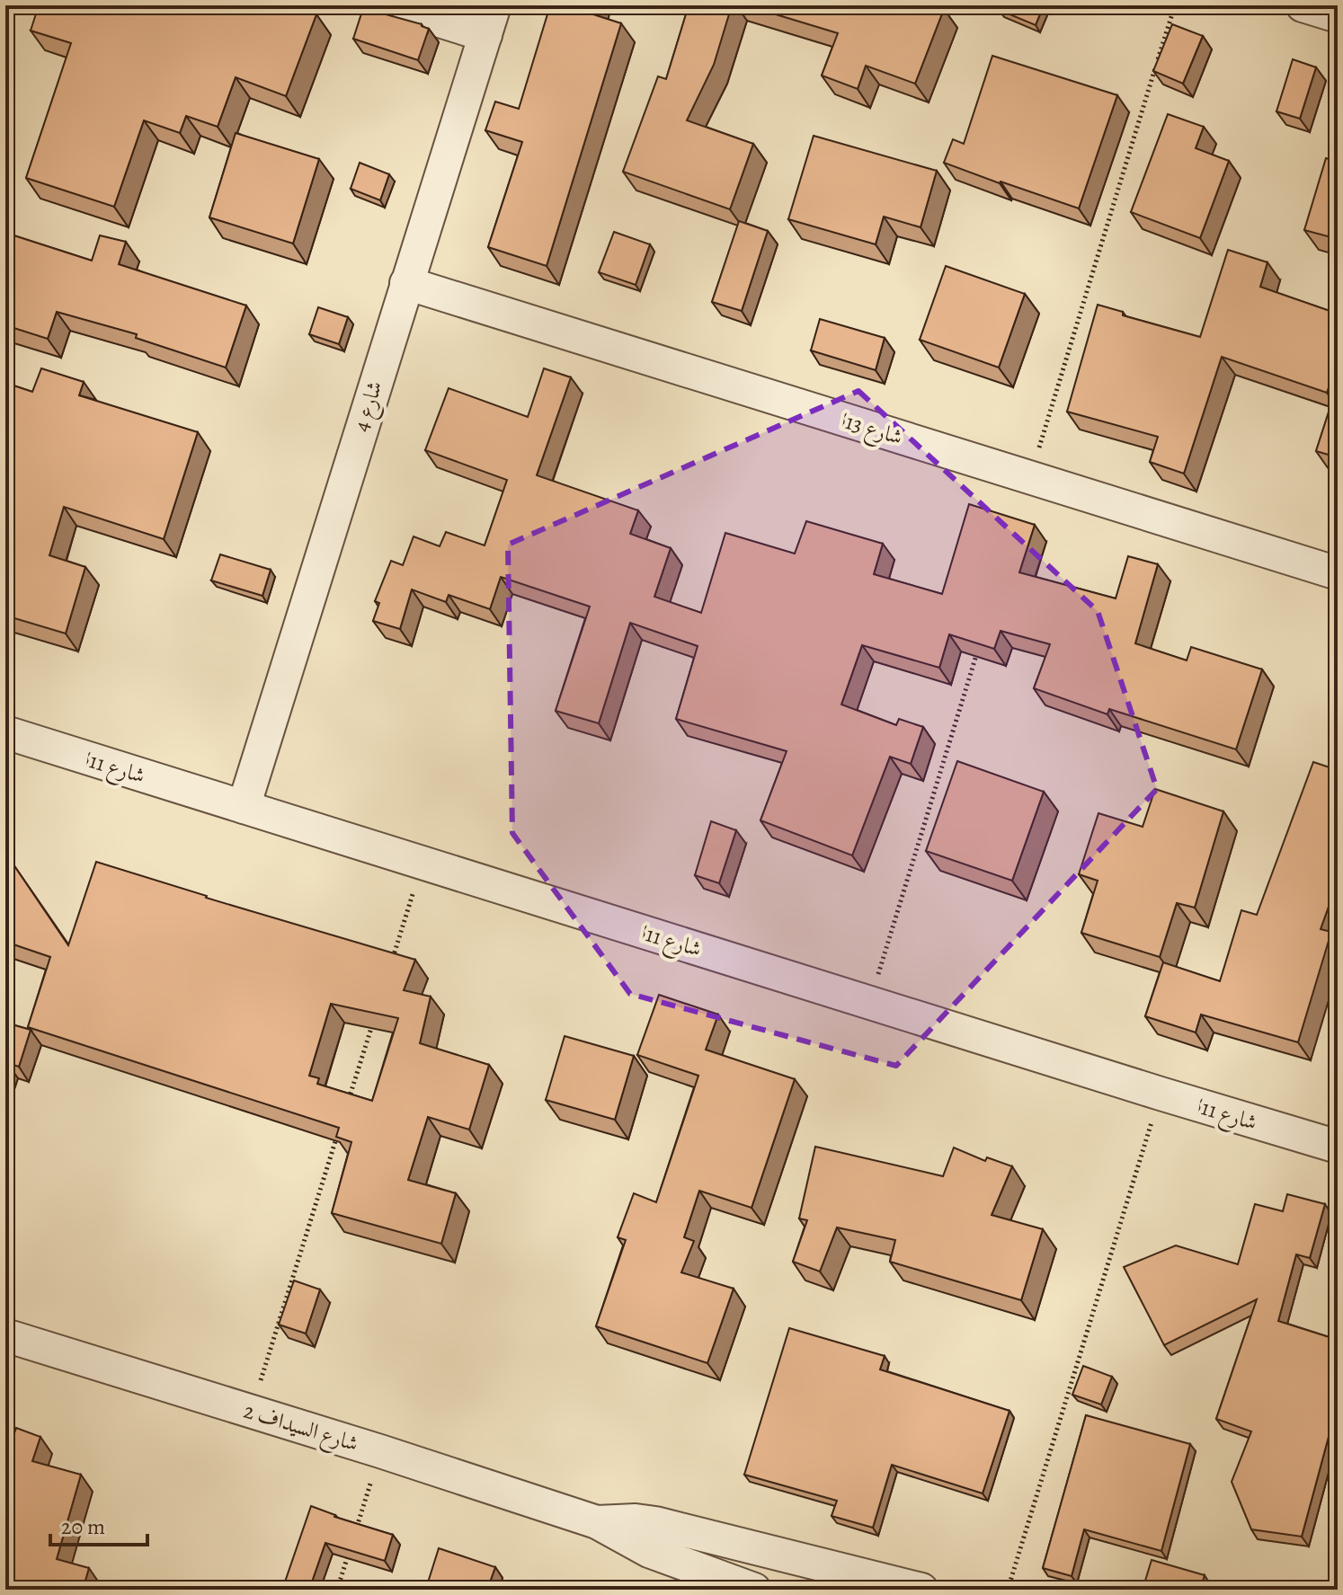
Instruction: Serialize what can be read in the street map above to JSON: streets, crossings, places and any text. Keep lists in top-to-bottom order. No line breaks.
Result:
{"streets":{"street":["شارع 4","شارع 13ا","شارع 11ا","شارع السيداف 2"]},"crossings":[["شارع 4","شارع 13ا"],["شارع 4","شارع 11ا"]],"scale_bar":"20 m"}
